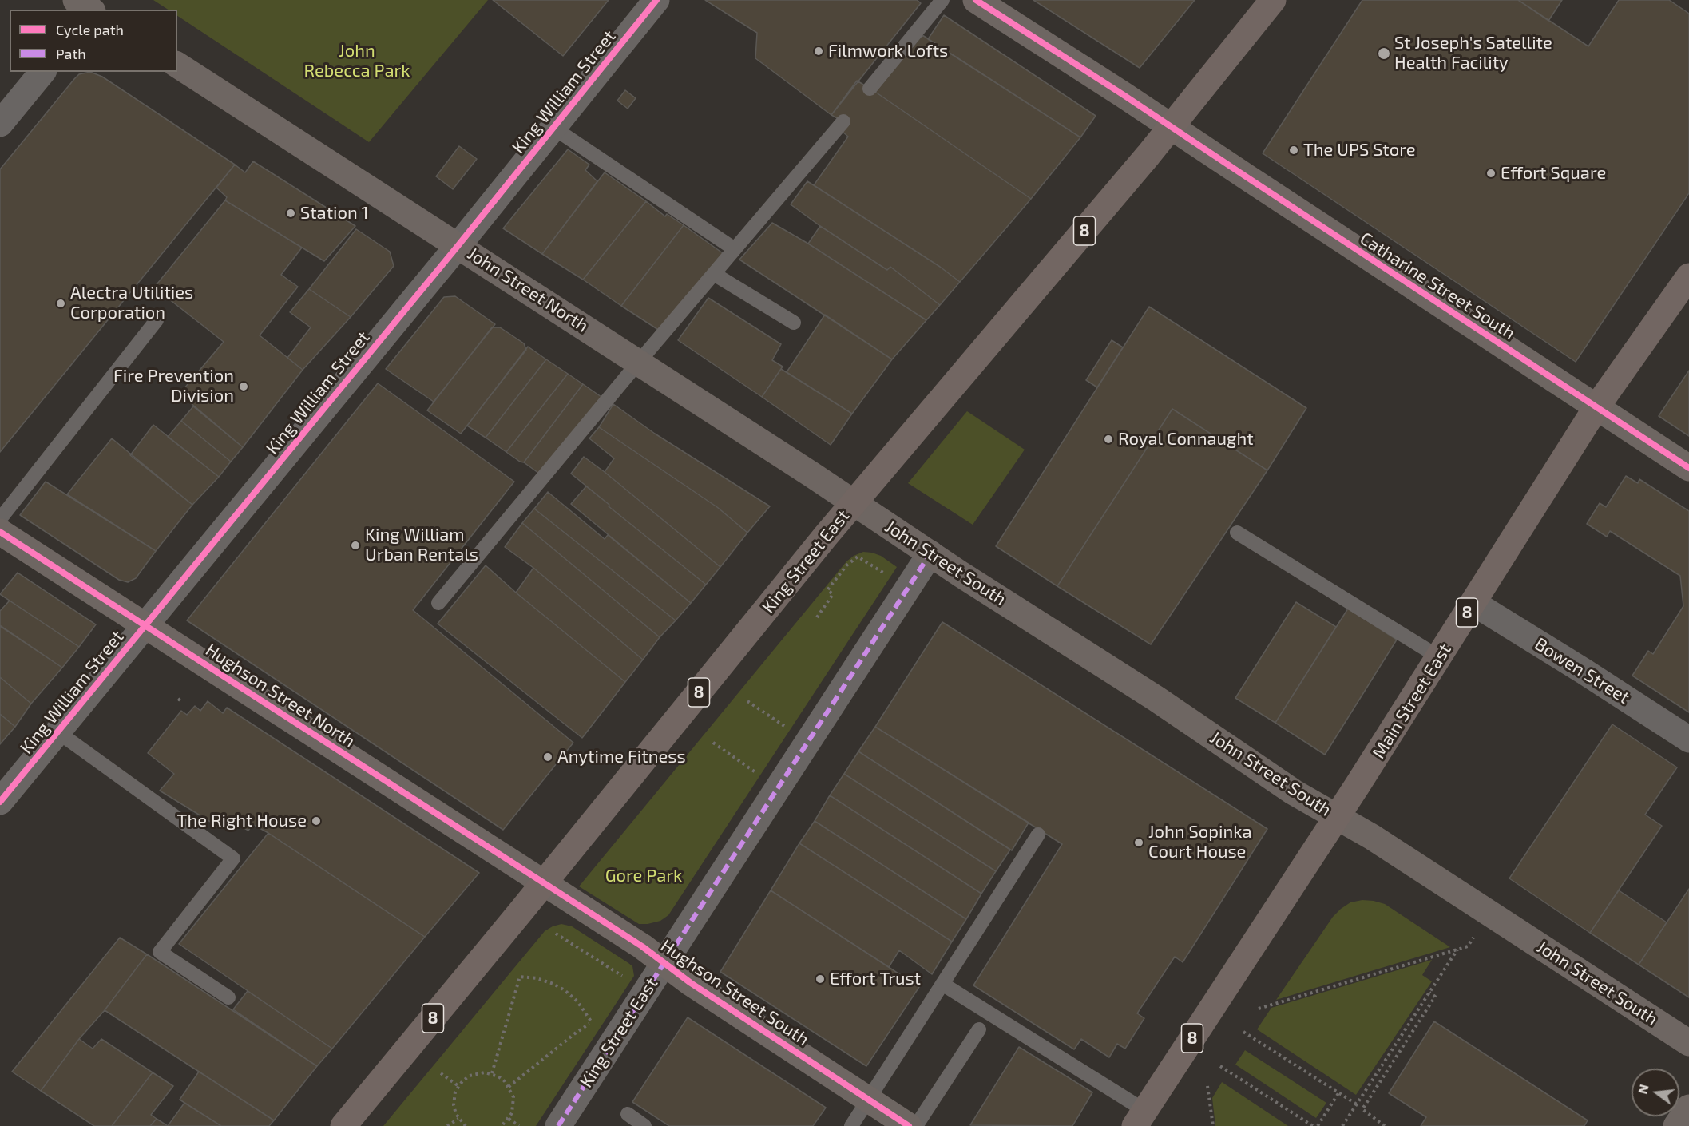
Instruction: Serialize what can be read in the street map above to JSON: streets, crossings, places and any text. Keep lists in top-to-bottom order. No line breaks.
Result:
{"streets":{"main road":["8","King Street East","Main Street East"],"street":["King William Street","Catharine Street South","John Street North","John Street South","Bowen Street","Hughson Street North","Hughson Street South"]},"crossings":[["King William Street","John Street North"],["King William Street","Hughson Street North"],["Catharine Street South","King Street East"],["Catharine Street South","Main Street East"],["John Street North","King Street East"],["John Street North","John Street South"],["King Street East","John Street South"],["King Street East","Hughson Street North"],["King Street East","Hughson Street South"],["John Street South","Main Street East"],["Bowen Street","Main Street East"],["Hughson Street North","Hughson Street South"]],"parks":["John Rebecca Park","Gore Park"],"places":["Filmwork Lofts","St Joseph's Satellite Health Facility","The UPS Store","Effort Square","Station 1","Alectra Utilities Corporation","Fire Prevention Division","Royal Connaught","King William Urban Rentals","Anytime Fitness","The Right House","John Sopinka Court House","Effort Trust"],"legend":["Cycle path","Path"],"north":"left"}
